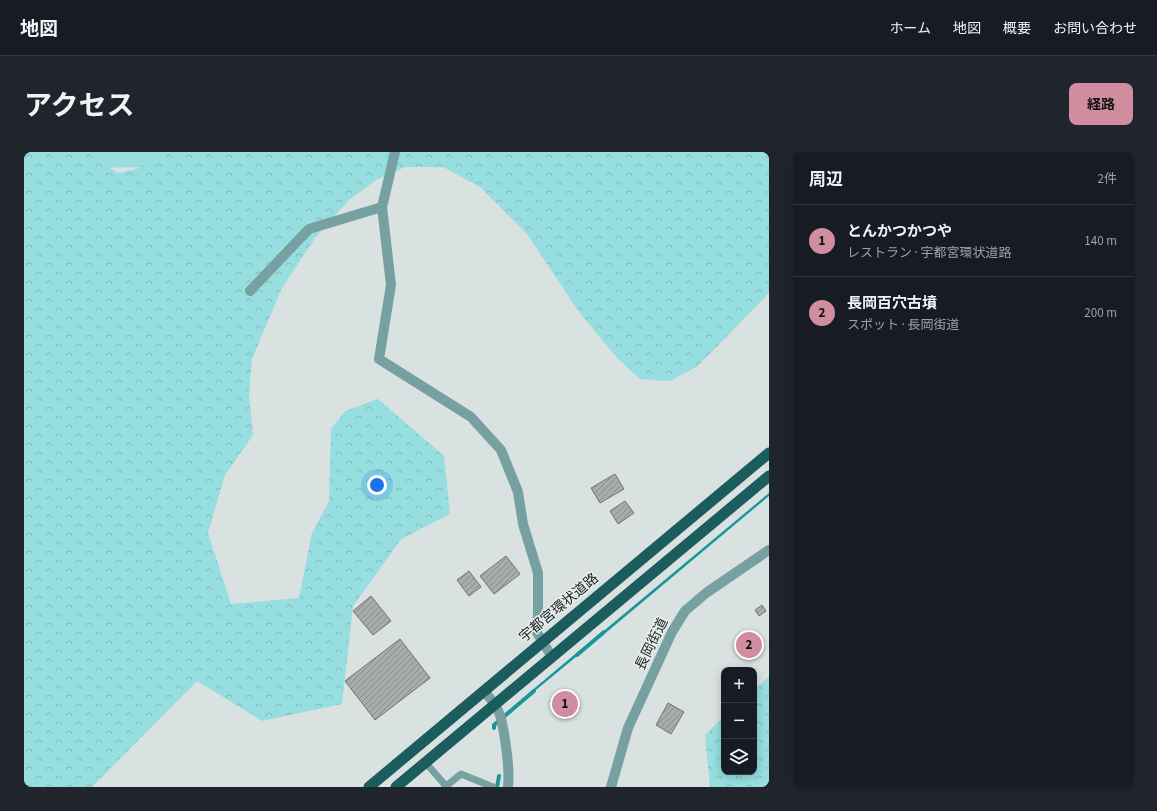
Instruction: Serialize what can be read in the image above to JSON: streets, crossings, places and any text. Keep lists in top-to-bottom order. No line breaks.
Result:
{"streets":{"highway":["宇都宮環状道路"],"street":["長岡街道"]},"page":{"header":"地図","nav":["ホーム","地図","概要","お問い合わせ"],"title":"アクセス","buttons":"経路","heading":["周辺","2件"],"list":[{"mark":"1","name":"とんかつかつや","note":"レストラン · 宇都宮環状道路","value":"140 m"},{"mark":"2","name":"長岡百穴古墳","note":"スポット · 長岡街道","value":"200 m"}],"pins":["2","1"],"map_buttons":["+","−"]}}
